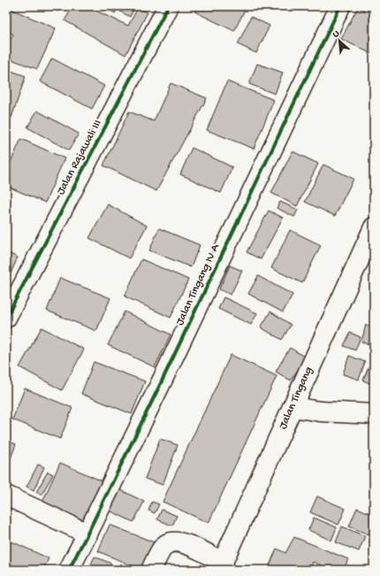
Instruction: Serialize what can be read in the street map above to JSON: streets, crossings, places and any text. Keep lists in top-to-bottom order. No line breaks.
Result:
{"streets":{"street":["Jalan Rajawali III","Jalan Tingang IV A","Jalan Tingang"]},"north":"top left"}
